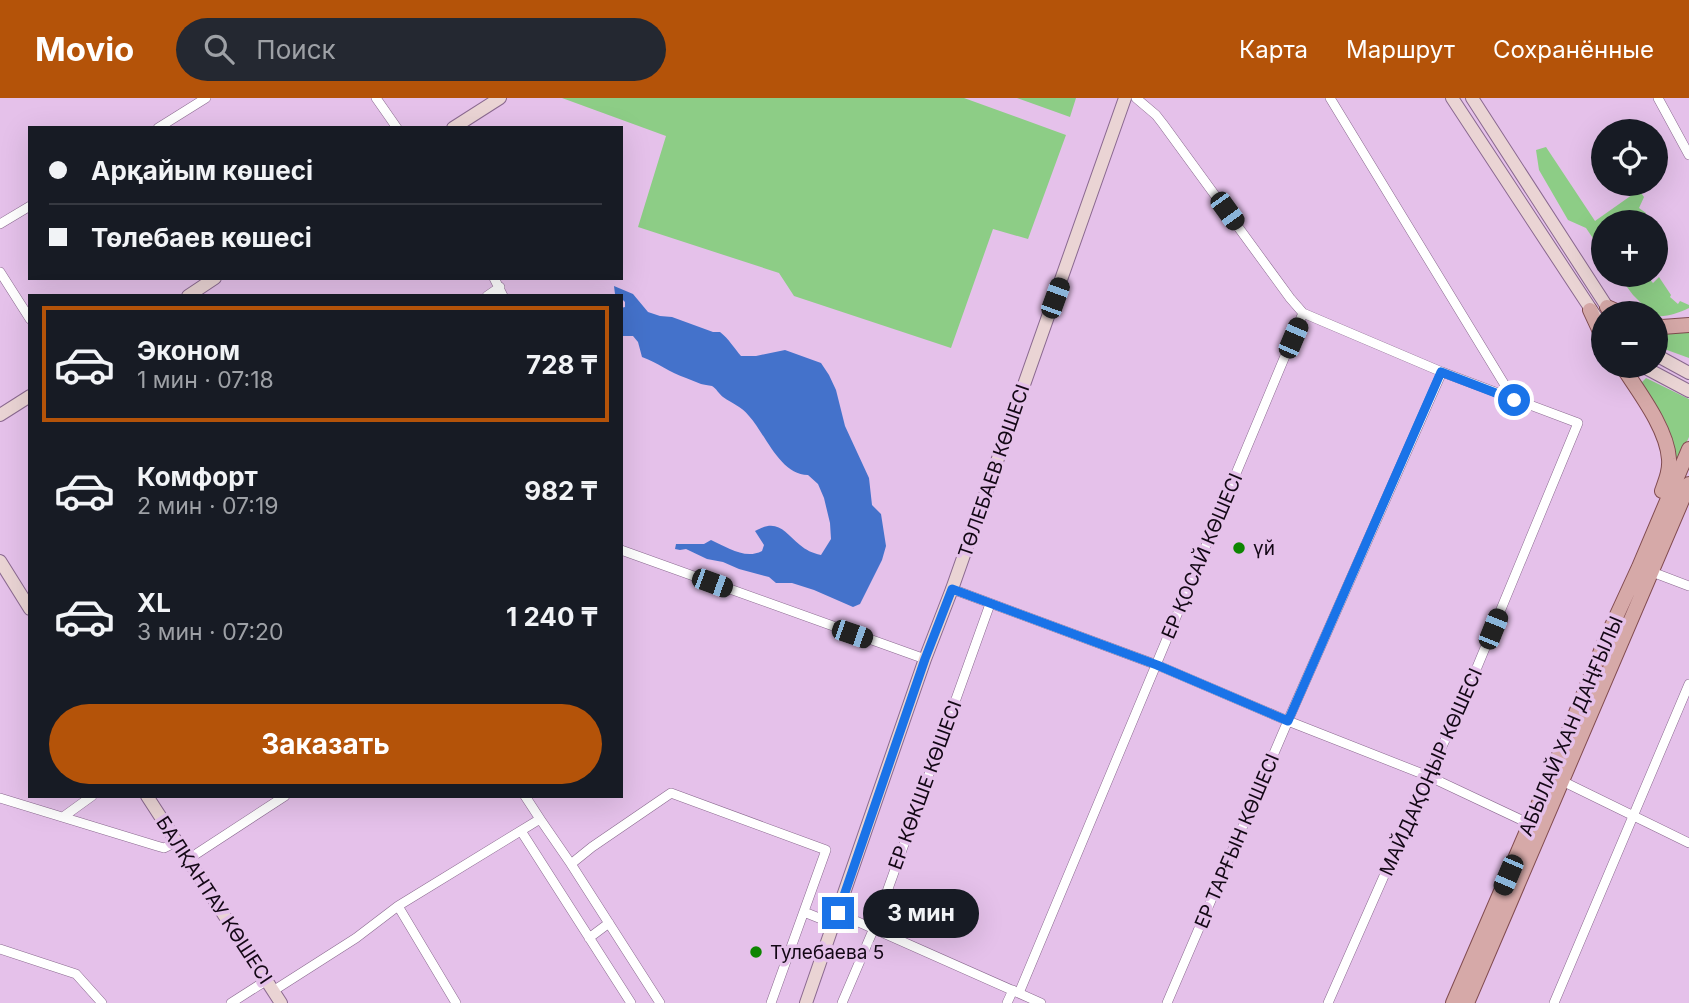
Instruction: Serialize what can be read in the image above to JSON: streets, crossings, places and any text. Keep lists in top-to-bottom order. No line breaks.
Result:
{"streets":{"main road":["АБЫЛАЙ ХАН ДАҢҒЫЛЫ"],"street":["ТӨЛЕБАЕВ КӨШЕСІ","ЕР ҚОСАЙ КӨШЕСІ","МАЙДАҚОҢЫР КӨШЕСІ","ЕР КӨКШЕ КӨШЕСІ","ЕР ТАРҒЫН КӨШЕСІ","БАЛҚАНТАУ КӨШЕСІ"]},"places":["үй","Тулебаева 5"],"page":{"header":"Movio","search":"Поиск","nav":["Карта","Маршрут","Сохранённые"],"map_buttons":["+","−"],"banner":["Арқайым көшесі","Төлебаев көшесі"],"list":[{"name":"Эконом","note":"1 мин · 07:18","value":"728 ₸"},{"name":"Комфорт","note":"2 мин · 07:19","value":"982 ₸"},{"name":"XL","note":"3 мин · 07:20","value":"1 240 ₸"}],"buttons":"Заказать","bubble":"3 мин"}}
